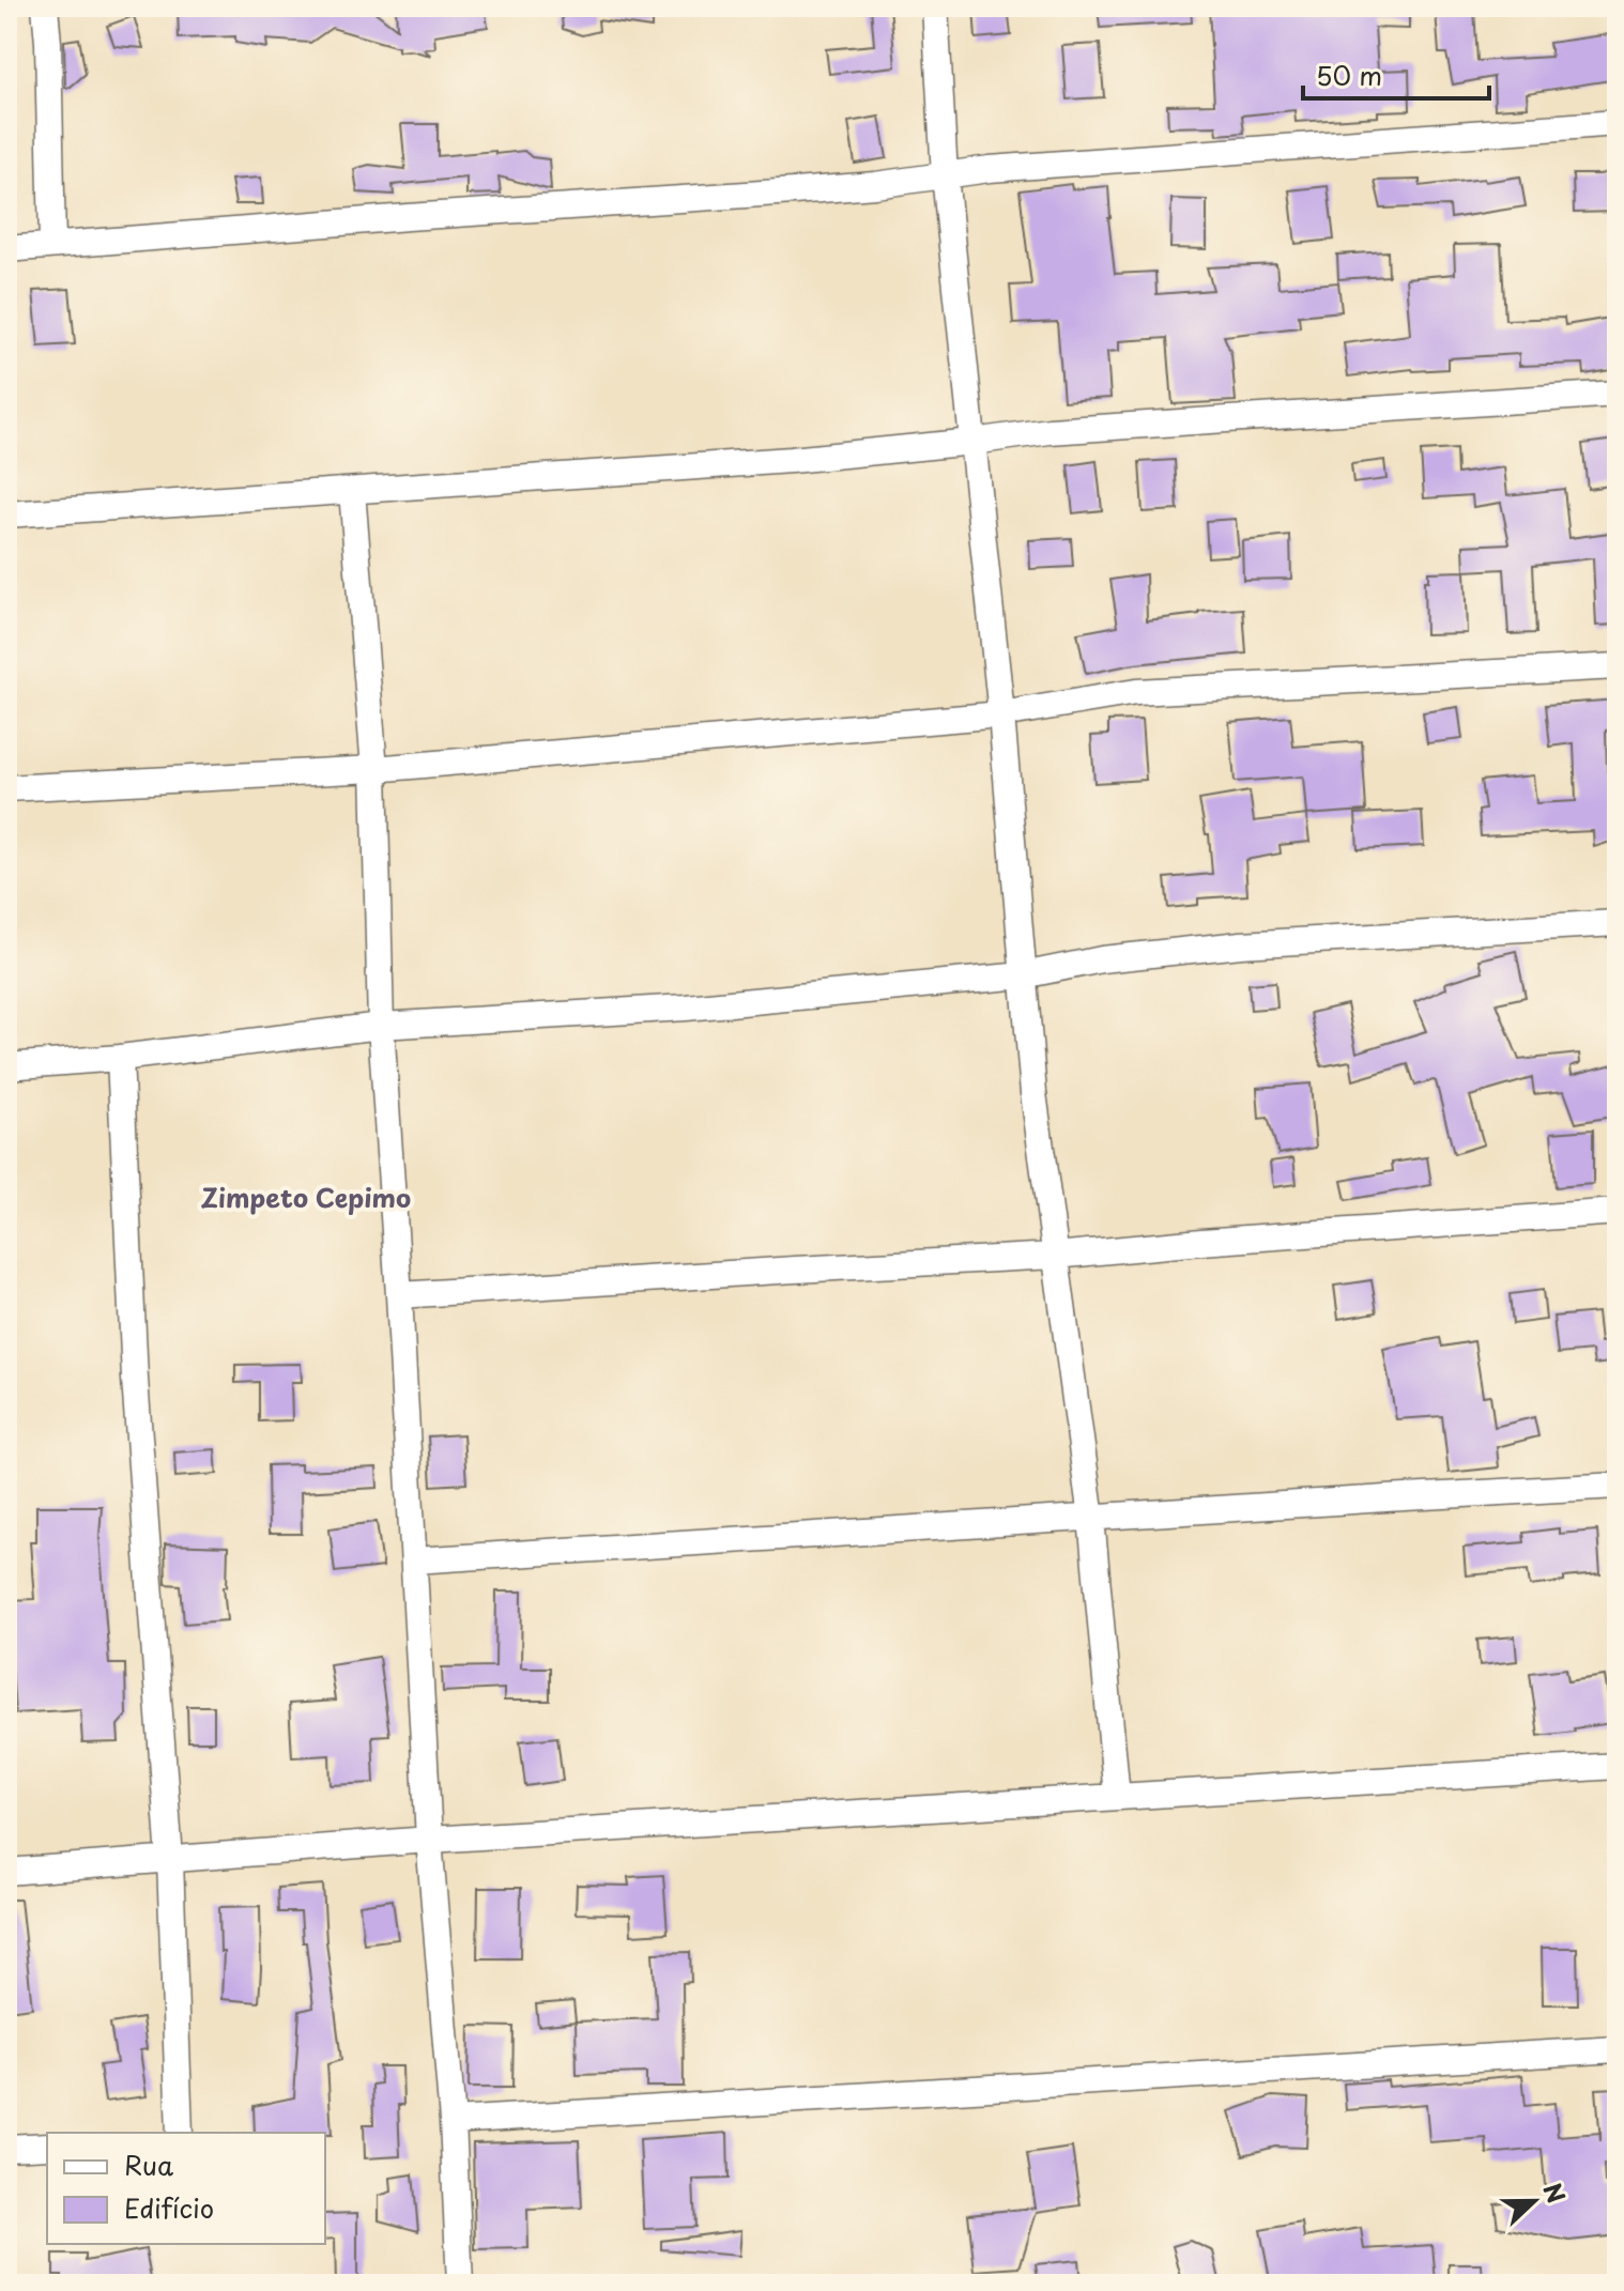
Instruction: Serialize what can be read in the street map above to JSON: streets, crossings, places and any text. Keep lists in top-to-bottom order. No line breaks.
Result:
{"districts":["Zimpeto Cepimo"],"legend":["Rua","Edifício"],"scale_bar":"50 m","north":"right"}
